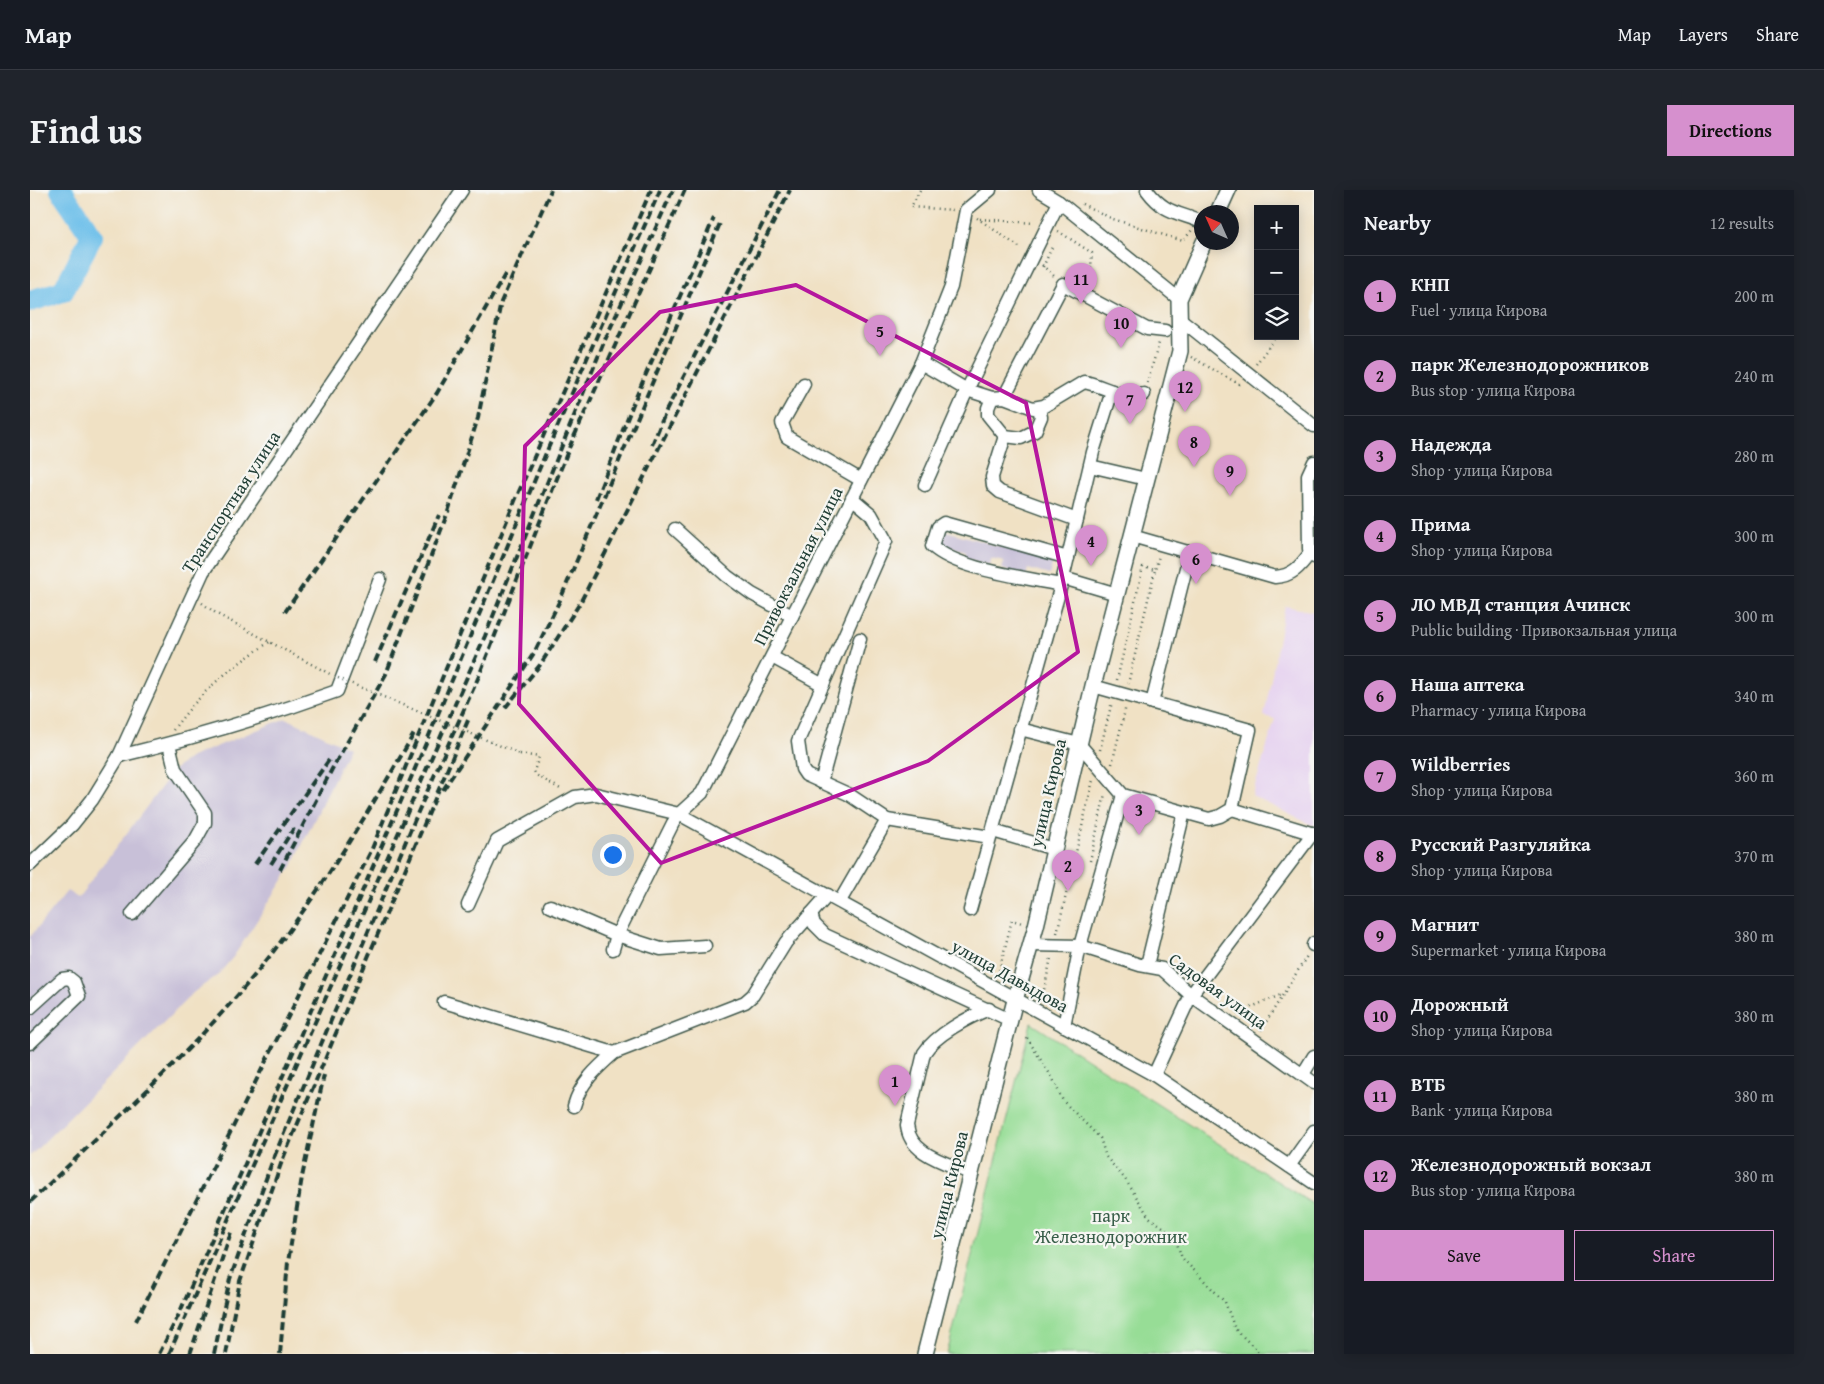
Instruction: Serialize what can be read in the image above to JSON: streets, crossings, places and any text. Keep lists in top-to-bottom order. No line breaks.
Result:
{"streets":{"main road":["улица Кирова"],"street":["Транспортная улица","Привокзальная улица","улица Давыдова","Садовая улица"]},"crossings":[["Привокзальная улица","улица Давыдова"],["улица Кирова","улица Давыдова"],["улица Кирова","Садовая улица"]],"parks":["парк Железнодорожник"],"north":"top left","page":{"header":"Map","nav":["Map","Layers","Share"],"title":"Find us","buttons":["Directions",["Save","Share"]],"heading":["Nearby","12 results"],"map_buttons":["+","−"],"list":[{"mark":"1","name":"КНП","note":"Fuel · улица Кирова","value":"200 m"},{"mark":"2","name":"парк Железнодорожников","note":"Bus stop · улица Кирова","value":"240 m"},{"mark":"3","name":"Надежда","note":"Shop · улица Кирова","value":"280 m"},{"mark":"4","name":"Прима","note":"Shop · улица Кирова","value":"300 m"},{"mark":"5","name":"ЛО МВД станция Ачинск","note":"Public building · Привокзальная улица","value":"300 m"},{"mark":"6","name":"Наша аптека","note":"Pharmacy · улица Кирова","value":"340 m"},{"mark":"7","name":"Wildberries","note":"Shop · улица Кирова","value":"360 m"},{"mark":"8","name":"Русский Разгуляйка","note":"Shop · улица Кирова","value":"370 m"},{"mark":"9","name":"Магнит","note":"Supermarket · улица Кирова","value":"380 m"},{"mark":"10","name":"Дорожный","note":"Shop · улица Кирова","value":"380 m"},{"mark":"11","name":"ВТБ","note":"Bank · улица Кирова","value":"380 m"},{"mark":"12","name":"Железнодорожный вокзал","note":"Bus stop · улица Кирова","value":"380 m"}],"pins":["11","10","5","12","7","8","9","4","6","3","2","1"]}}
